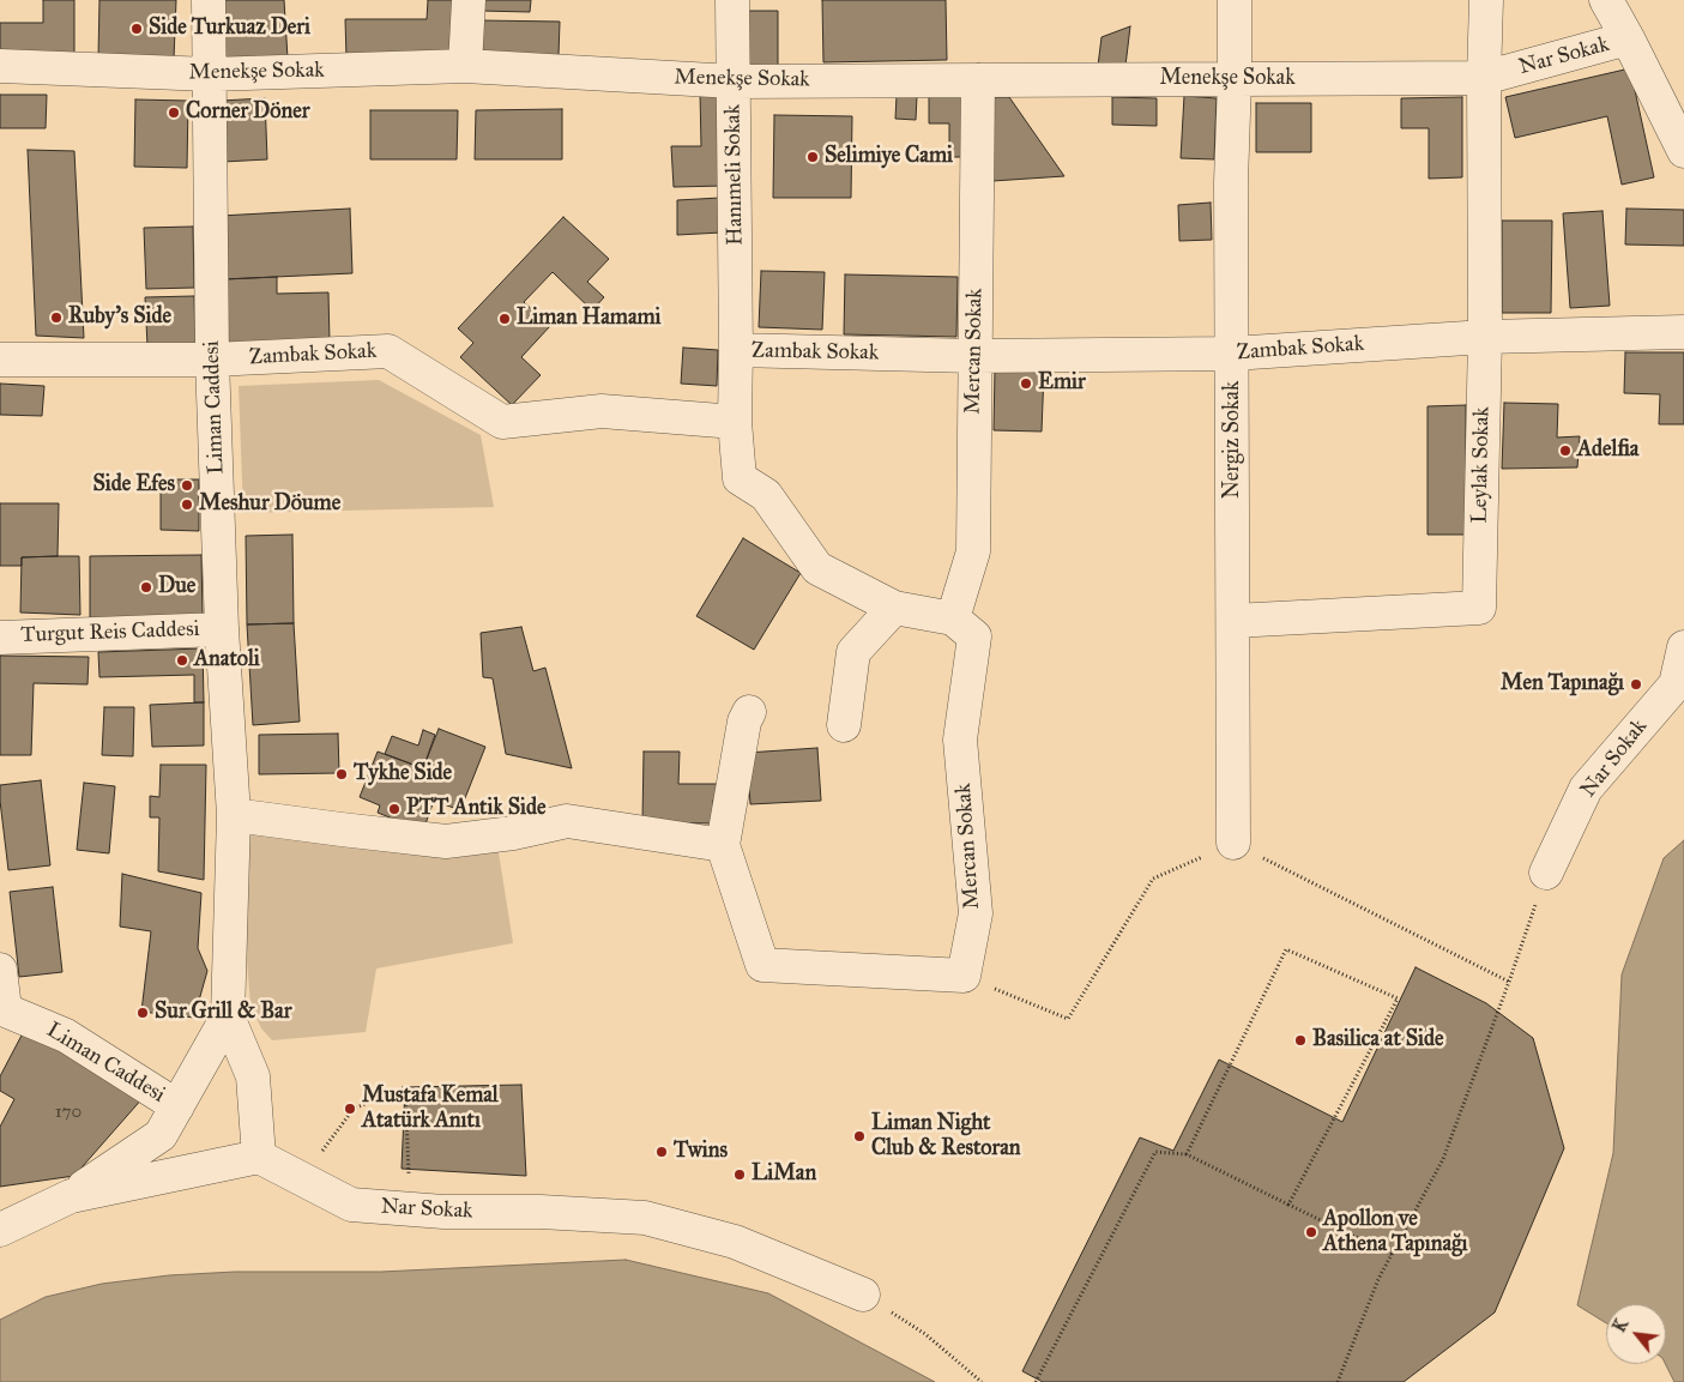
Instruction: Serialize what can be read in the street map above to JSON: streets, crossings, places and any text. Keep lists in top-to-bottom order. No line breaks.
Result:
{"streets":{"street":["Nar Sokak","Menekşe Sokak","Hanımeli Sokak","Zambak Sokak","Mercan Sokak","Liman Caddesi","Nergiz Sokak","Leylak Sokak","Turgut Reis Caddesi"]},"crossings":[["Nar Sokak","Menekşe Sokak"],["Nar Sokak","Liman Caddesi"],["Nar Sokak","Leylak Sokak"],["Menekşe Sokak","Hanımeli Sokak"],["Menekşe Sokak","Mercan Sokak"],["Menekşe Sokak","Liman Caddesi"],["Menekşe Sokak","Nergiz Sokak"],["Menekşe Sokak","Leylak Sokak"],["Hanımeli Sokak","Zambak Sokak"],["Zambak Sokak","Mercan Sokak"],["Zambak Sokak","Liman Caddesi"],["Zambak Sokak","Nergiz Sokak"],["Zambak Sokak","Leylak Sokak"],["Liman Caddesi","Turgut Reis Caddesi"],["Nergiz Sokak","Leylak Sokak"]],"places":["Side Turkuaz Deri","Corner Döner","Selimiye Cami","Ruby's Side","Liman Hamami","Emir","Adelfia","Side Efes","Meshur Döume","Due","Anatoli","Men Tapınağı","Tykhe Side","PTT Antik Side","Sur Grill & Bar","Basilica at Side","Mustafa Kemal Atatürk Anıtı","Liman Night Club & Restoran","Twins","LiMan","Apollon ve Athena Tapınağı"],"house_numbers":["170"],"north":"top left"}
